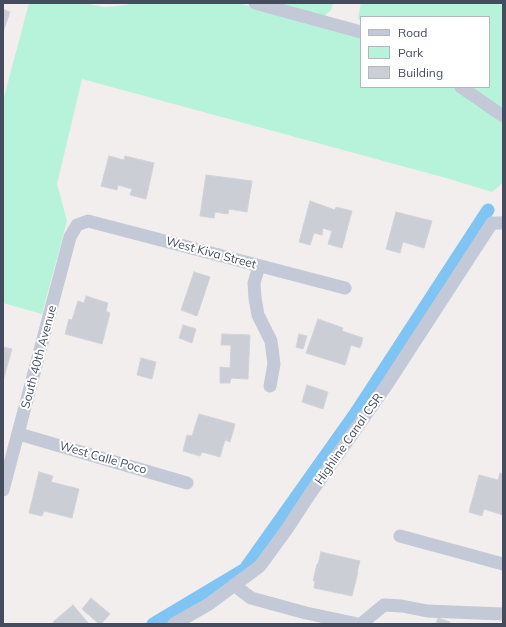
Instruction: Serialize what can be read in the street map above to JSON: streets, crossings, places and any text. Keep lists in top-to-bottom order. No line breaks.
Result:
{"streets":{"street":["West Kiva Street","South 40th Avenue","Highline Canal CSR","West Calle Poco"]},"crossings":[["West Kiva Street","South 40th Avenue"],["South 40th Avenue","West Calle Poco"]],"legend":["Road","Park","Building"]}
